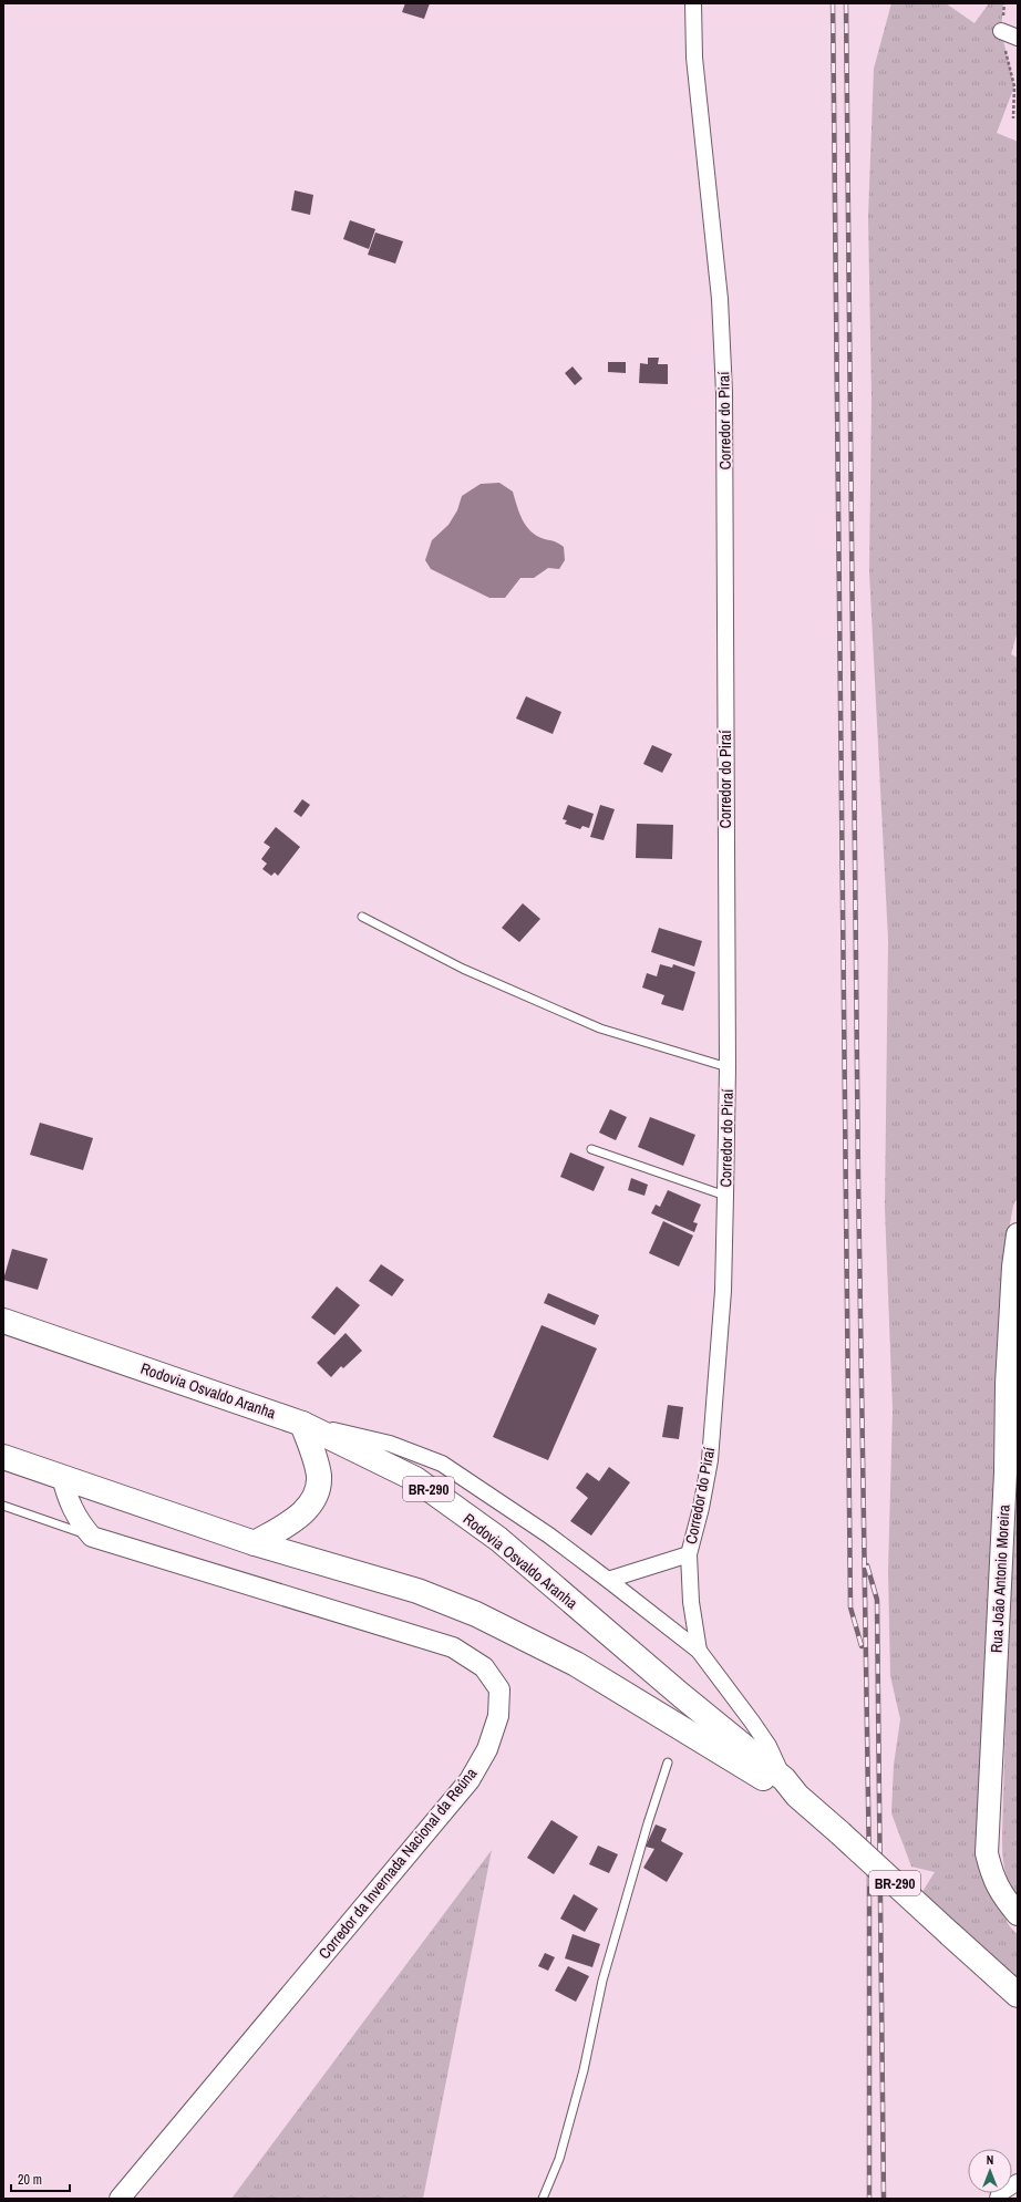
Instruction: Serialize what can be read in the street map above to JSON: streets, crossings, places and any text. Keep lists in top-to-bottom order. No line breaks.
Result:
{"streets":{"highway":["Rodovia Osvaldo Aranha","BR-290"],"main road":["Rua João Antonio Moreira"],"street":["Corredor do Piraí","Corredor da Invernada Nacional da Reúna"]},"scale_bar":"20 m","north":"top"}
